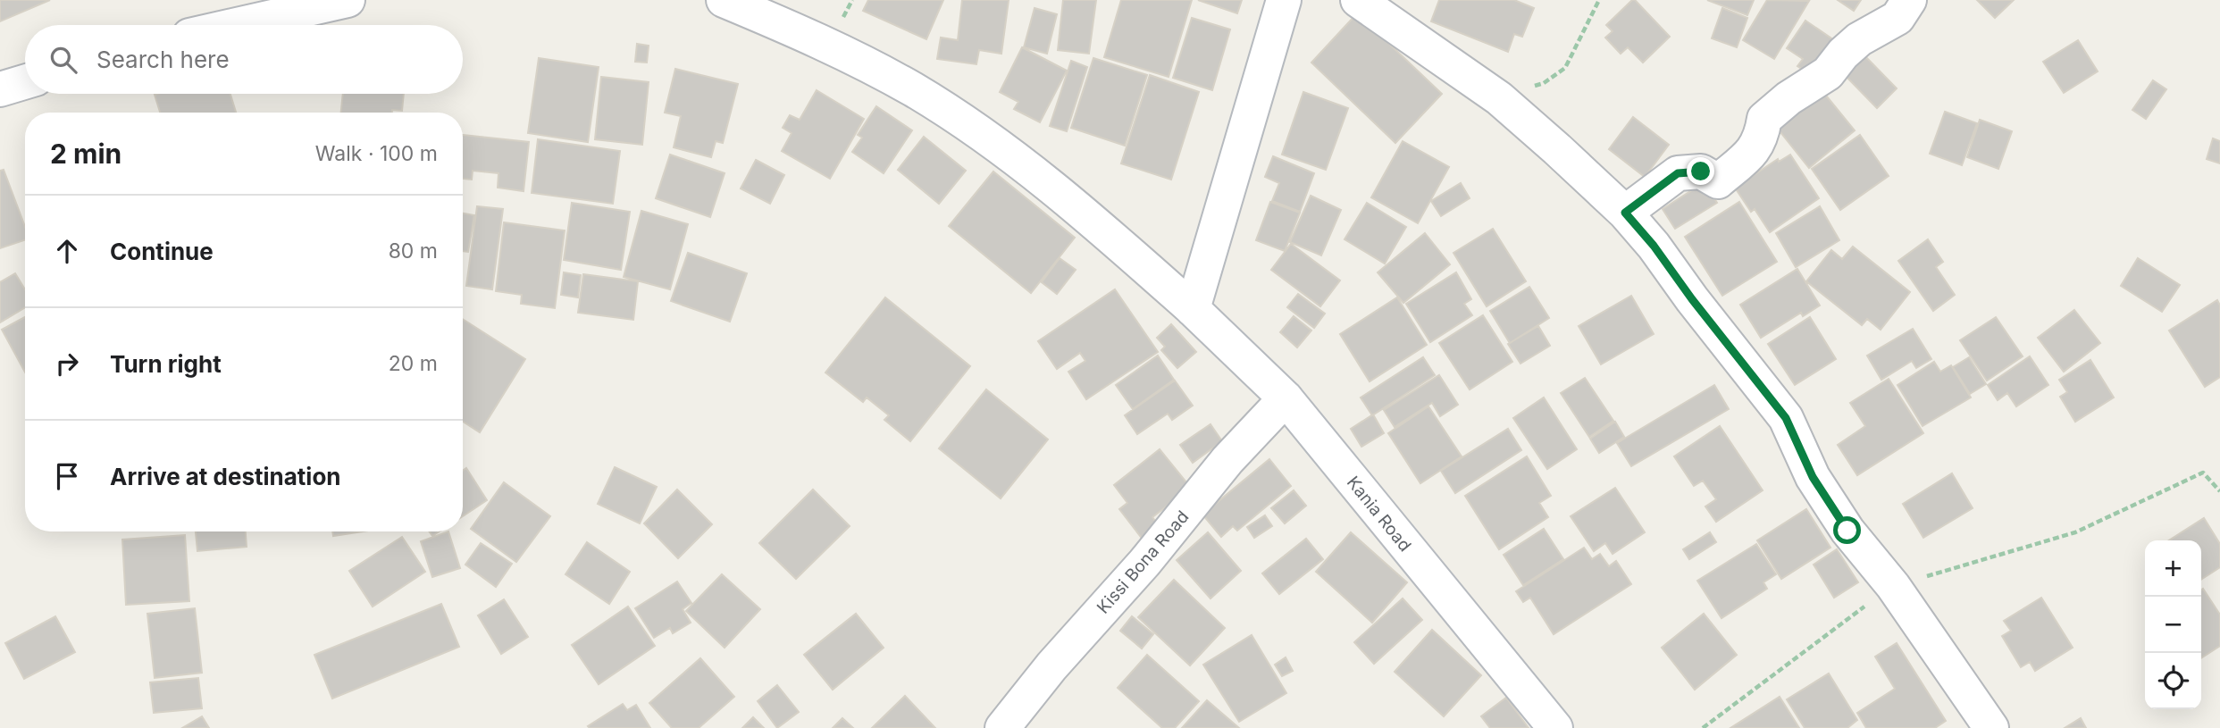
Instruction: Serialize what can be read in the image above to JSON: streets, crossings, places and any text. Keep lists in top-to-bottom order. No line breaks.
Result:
{"streets":{"street":["Kania Road","Kissi Bona Road"]},"crossings":[["Kania Road","Kissi Bona Road"]],"page":{"search":"Search here","heading":["2 min","Walk · 100 m"],"list":[["Continue","80 m"],["Turn right","20 m"],"Arrive at destination"],"map_buttons":["+","−"]}}
